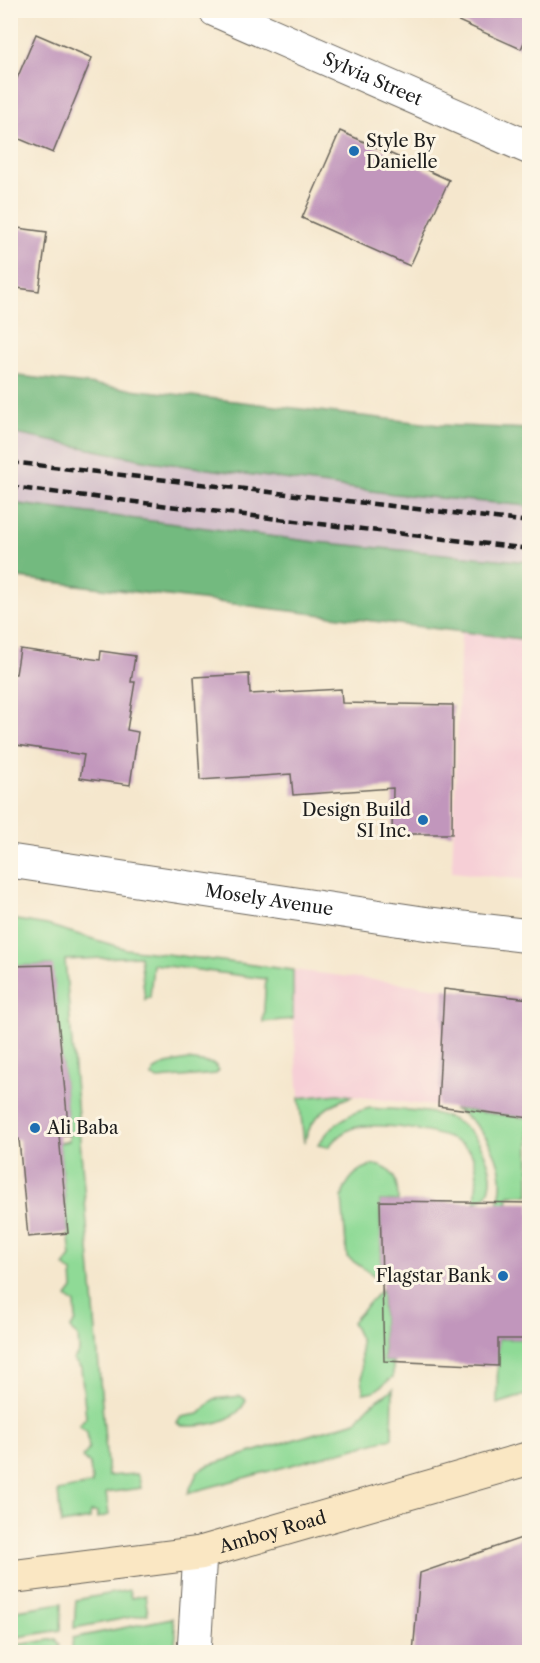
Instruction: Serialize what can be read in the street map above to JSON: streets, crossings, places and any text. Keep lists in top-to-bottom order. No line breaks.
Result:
{"streets":{"main road":["Amboy Road"],"street":["Sylvia Street","Mosely Avenue"]},"places":["Style By Danielle","Design Build SI Inc.","Ali Baba","Flagstar Bank"]}
